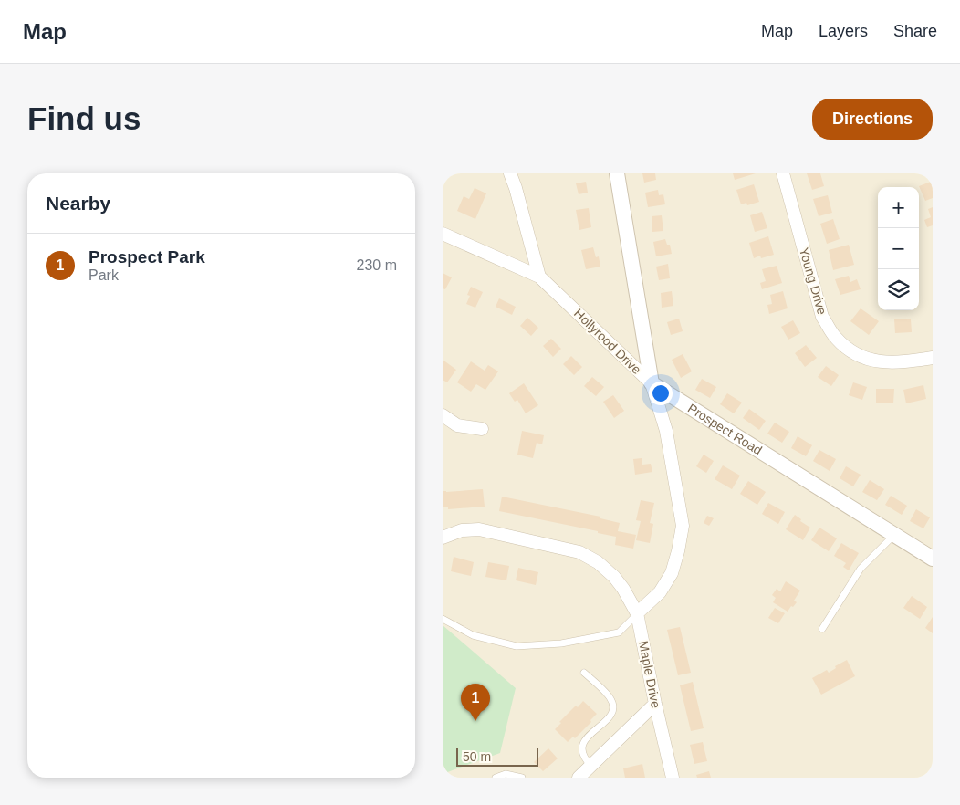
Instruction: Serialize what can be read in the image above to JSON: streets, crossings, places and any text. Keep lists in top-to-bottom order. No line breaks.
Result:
{"streets":{"street":["Young Drive","Hollyrood Drive","Prospect Road","Maple Drive"]},"crossings":[["Hollyrood Drive","Prospect Road"],["Hollyrood Drive","Maple Drive"]],"scale_bar":"50 m","page":{"header":"Map","nav":["Map","Layers","Share"],"buttons":"Directions","title":"Find us","heading":"Nearby","map_buttons":["+","−"],"list":[{"mark":"1","name":"Prospect Park","note":"Park","value":"230 m"}],"pins":"1","scale":"50 m"}}
